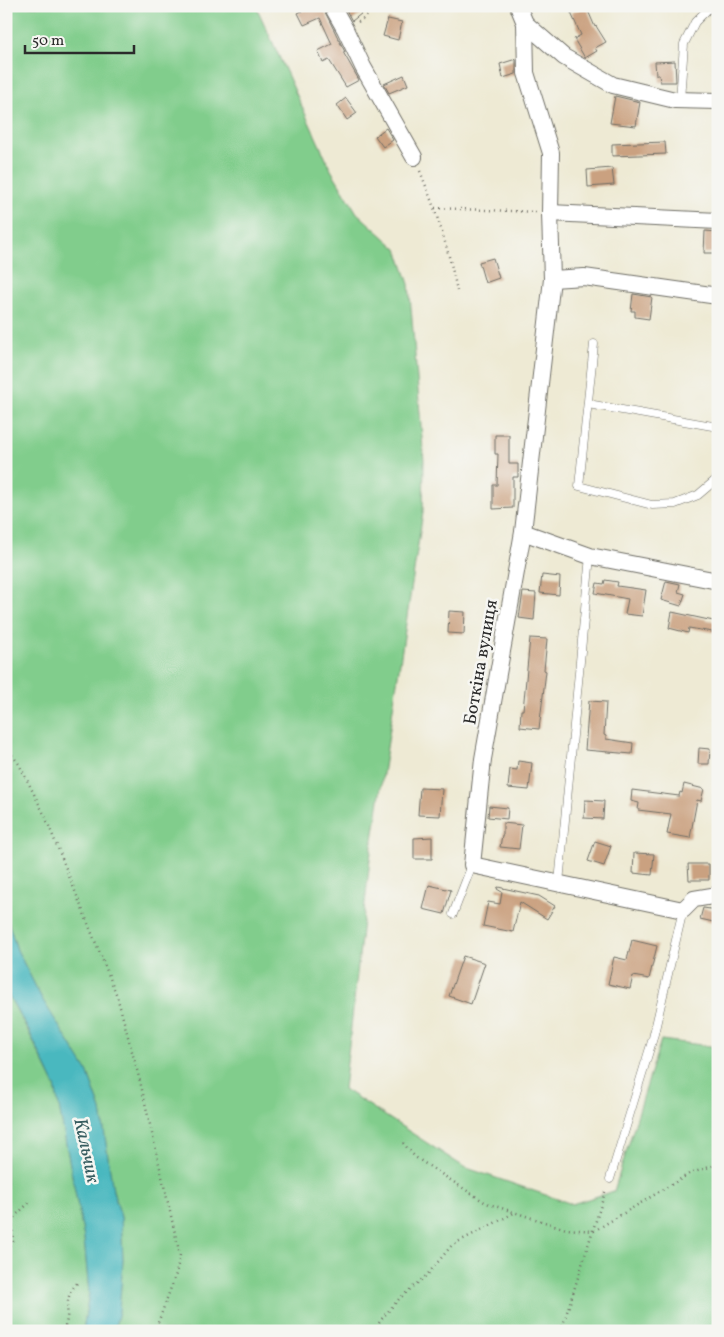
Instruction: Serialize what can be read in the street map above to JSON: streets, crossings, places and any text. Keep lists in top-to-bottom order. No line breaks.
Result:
{"streets":{"street":["Боткіна вулиця"]},"water":["Кальчик"],"scale_bar":"50 m"}
